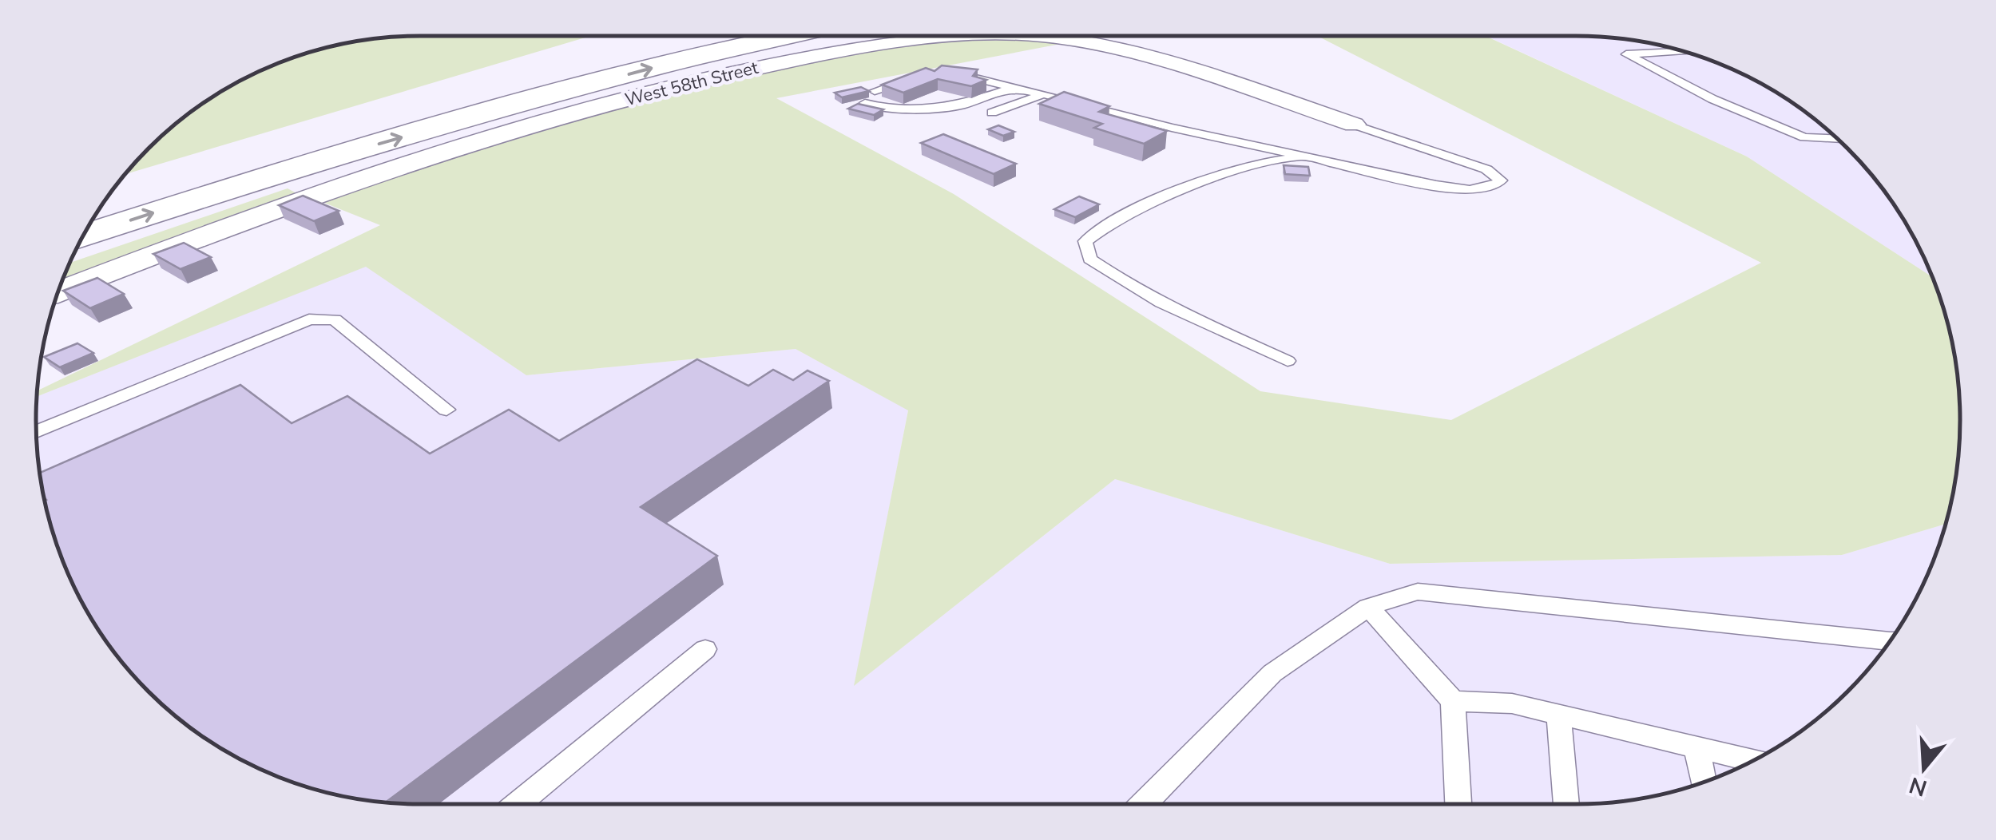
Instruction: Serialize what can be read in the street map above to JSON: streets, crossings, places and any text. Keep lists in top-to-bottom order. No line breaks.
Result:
{"streets":{"street":["West 58th Street"]},"north":"bottom"}
